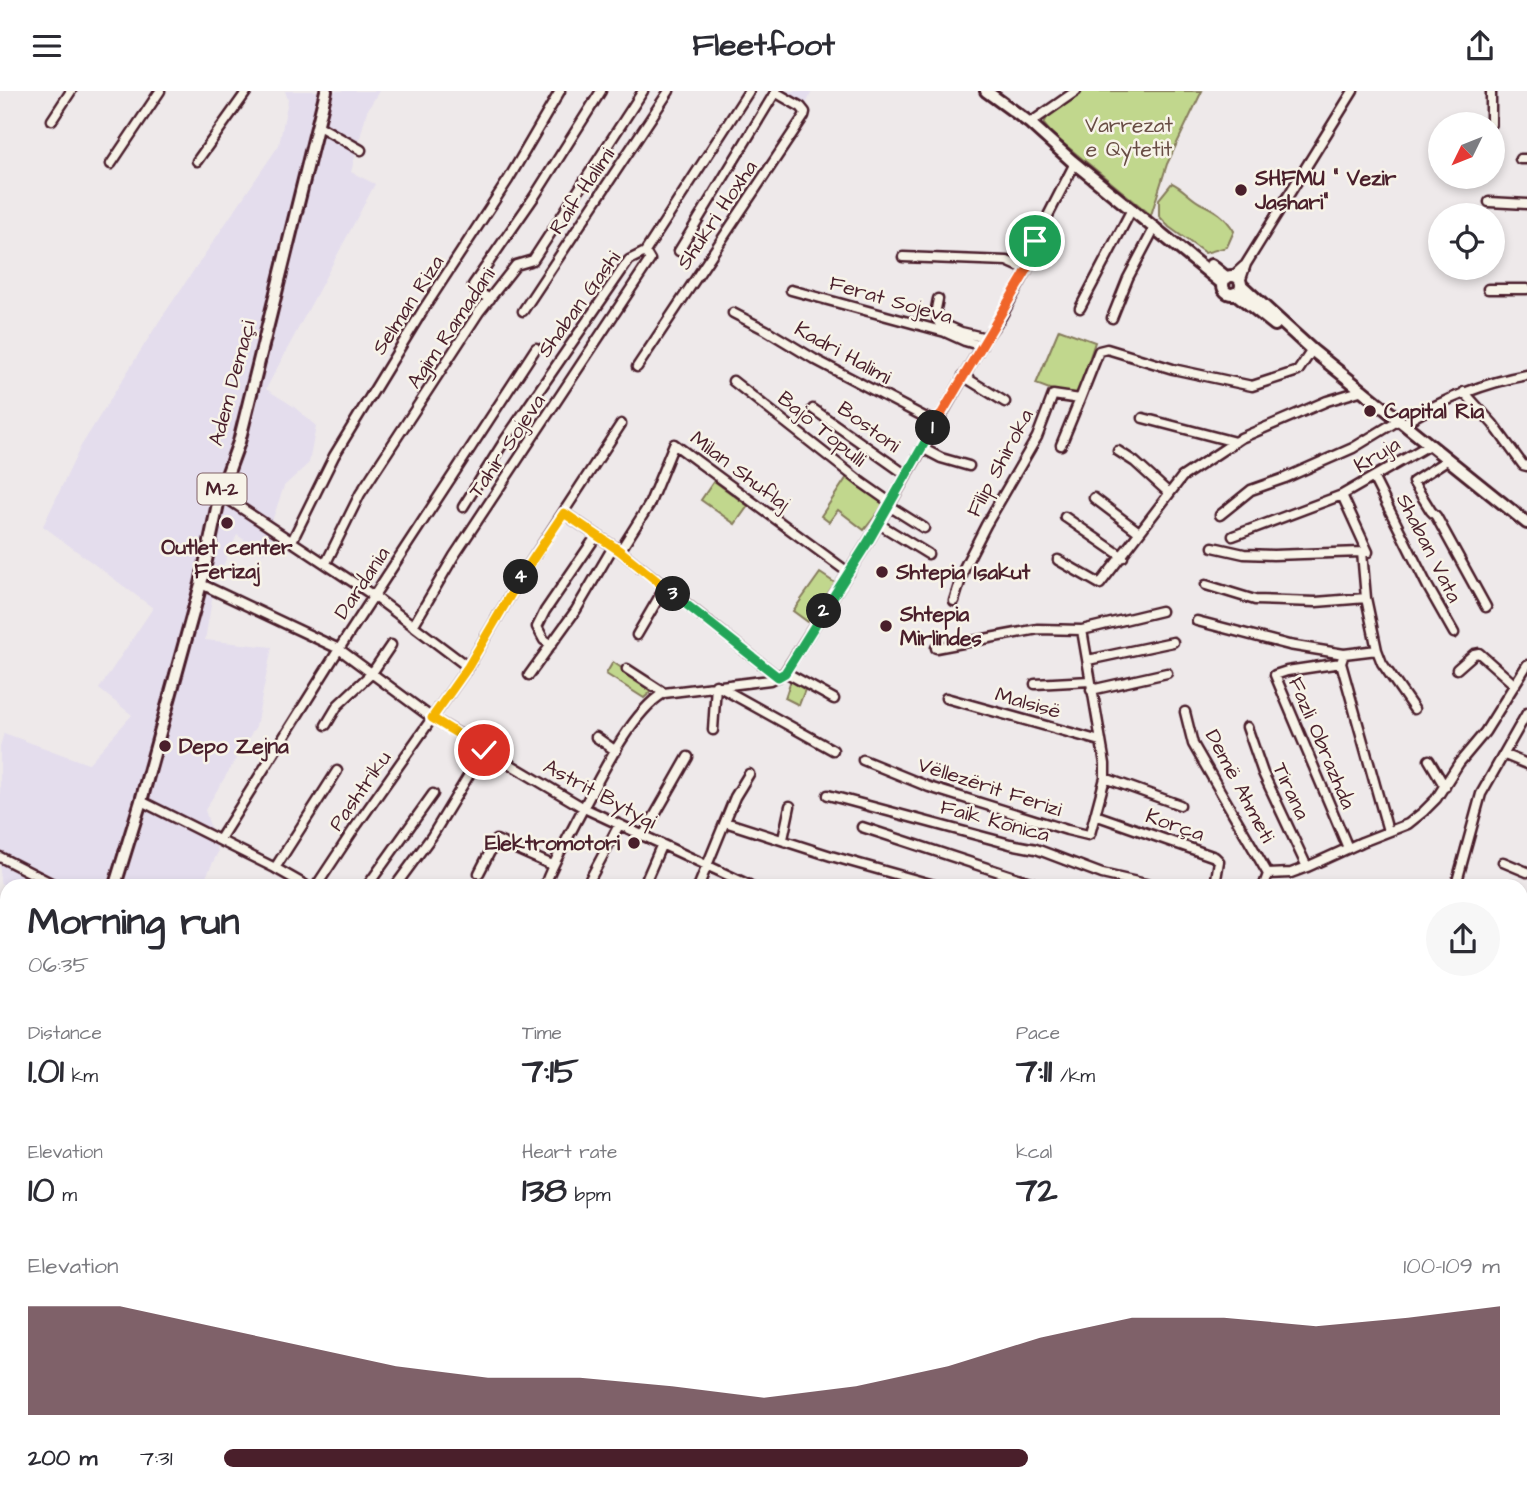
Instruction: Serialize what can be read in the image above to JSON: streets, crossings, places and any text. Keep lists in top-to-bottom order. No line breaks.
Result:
{"streets":{"main road":["Adem Demaçi","M-2"],"street":["Raif Halimi","Shukri Hoxha","Ferat Sojeva","Shaban Gashi","Selman Riza","Agim Ramadani","Kadri Halimi","Bostoni","Bajo Topulli","Tahir Sojeva","Kruja","Filip Shiroka","Milan Shuflaj","Shaban Vata","Dardania","Malsisë","Fazli Obrazhda","Demë Ahmeti","Vëllezërit Ferizi","Pashtriku","Tirana","Astrit Bytyqi","Faik Konica","Korça"]},"crossings":[["Shaban Gashi","Tahir Sojeva"],["Adem Demaçi","Astrit Bytyqi"],["Kruja","Shaban Vata"],["Dardania","Astrit Bytyqi"],["Vëllezërit Ferizi","Korça"],["Pashtriku","Astrit Bytyqi"]],"parks":["Varrezat e Qytetit"],"places":["SHFMU \" Vezir Jashari\"","Capital Ria","Outlet center Ferizaj","Shtepia Isakut","Shtepia Mirlindes","Depo Zejna","Elektromotori"],"north":"bottom left","page":{"header":"Fleetfoot","pins":["1","4","3","2"],"heading":["Morning run","06:35"],"stats":[["Distance","1.01 km"],["Time","7:15"],["Pace","7:11 /km"],["Elevation","10 m"],["Heart rate","138 bpm"],["kcal","72"]],"chart":["Elevation","100–109 m"],"list":[{"name":"200 m","note":"7:31"}]}}
